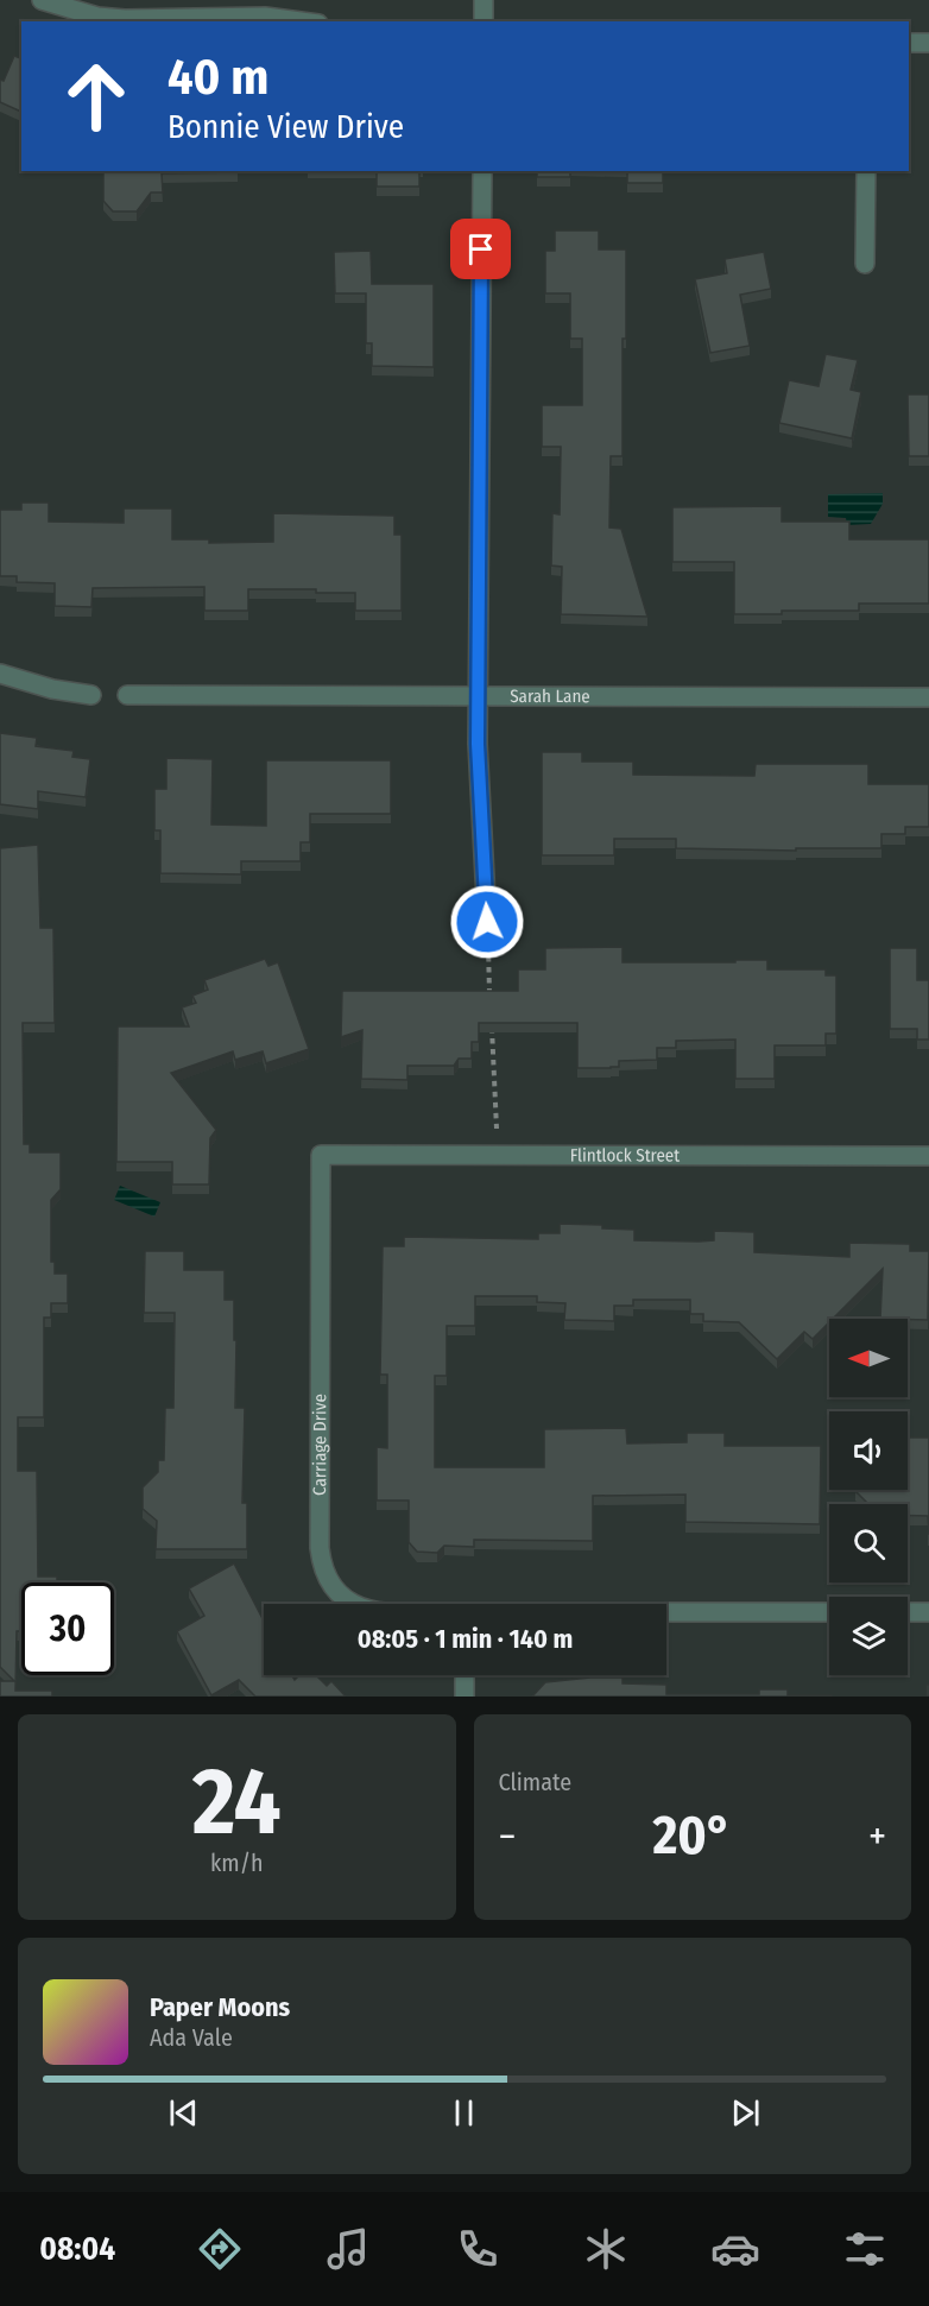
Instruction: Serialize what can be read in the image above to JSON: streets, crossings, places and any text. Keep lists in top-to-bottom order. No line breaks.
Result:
{"streets":{"street":["Sarah Lane","Flintlock Street","Carriage Drive"]},"crossings":[["Flintlock Street","Carriage Drive"]],"north":"left","page":{"turn":["40 m","Bonnie View Drive"],"limit":"30","trip":"08:05 · 1 min · 140 m","tile":[["24","km/h"],"Climate"],"heat":["−","20°","+"],"song":["Paper Moons","Ada Vale"],"tabs":"08:04"}}
